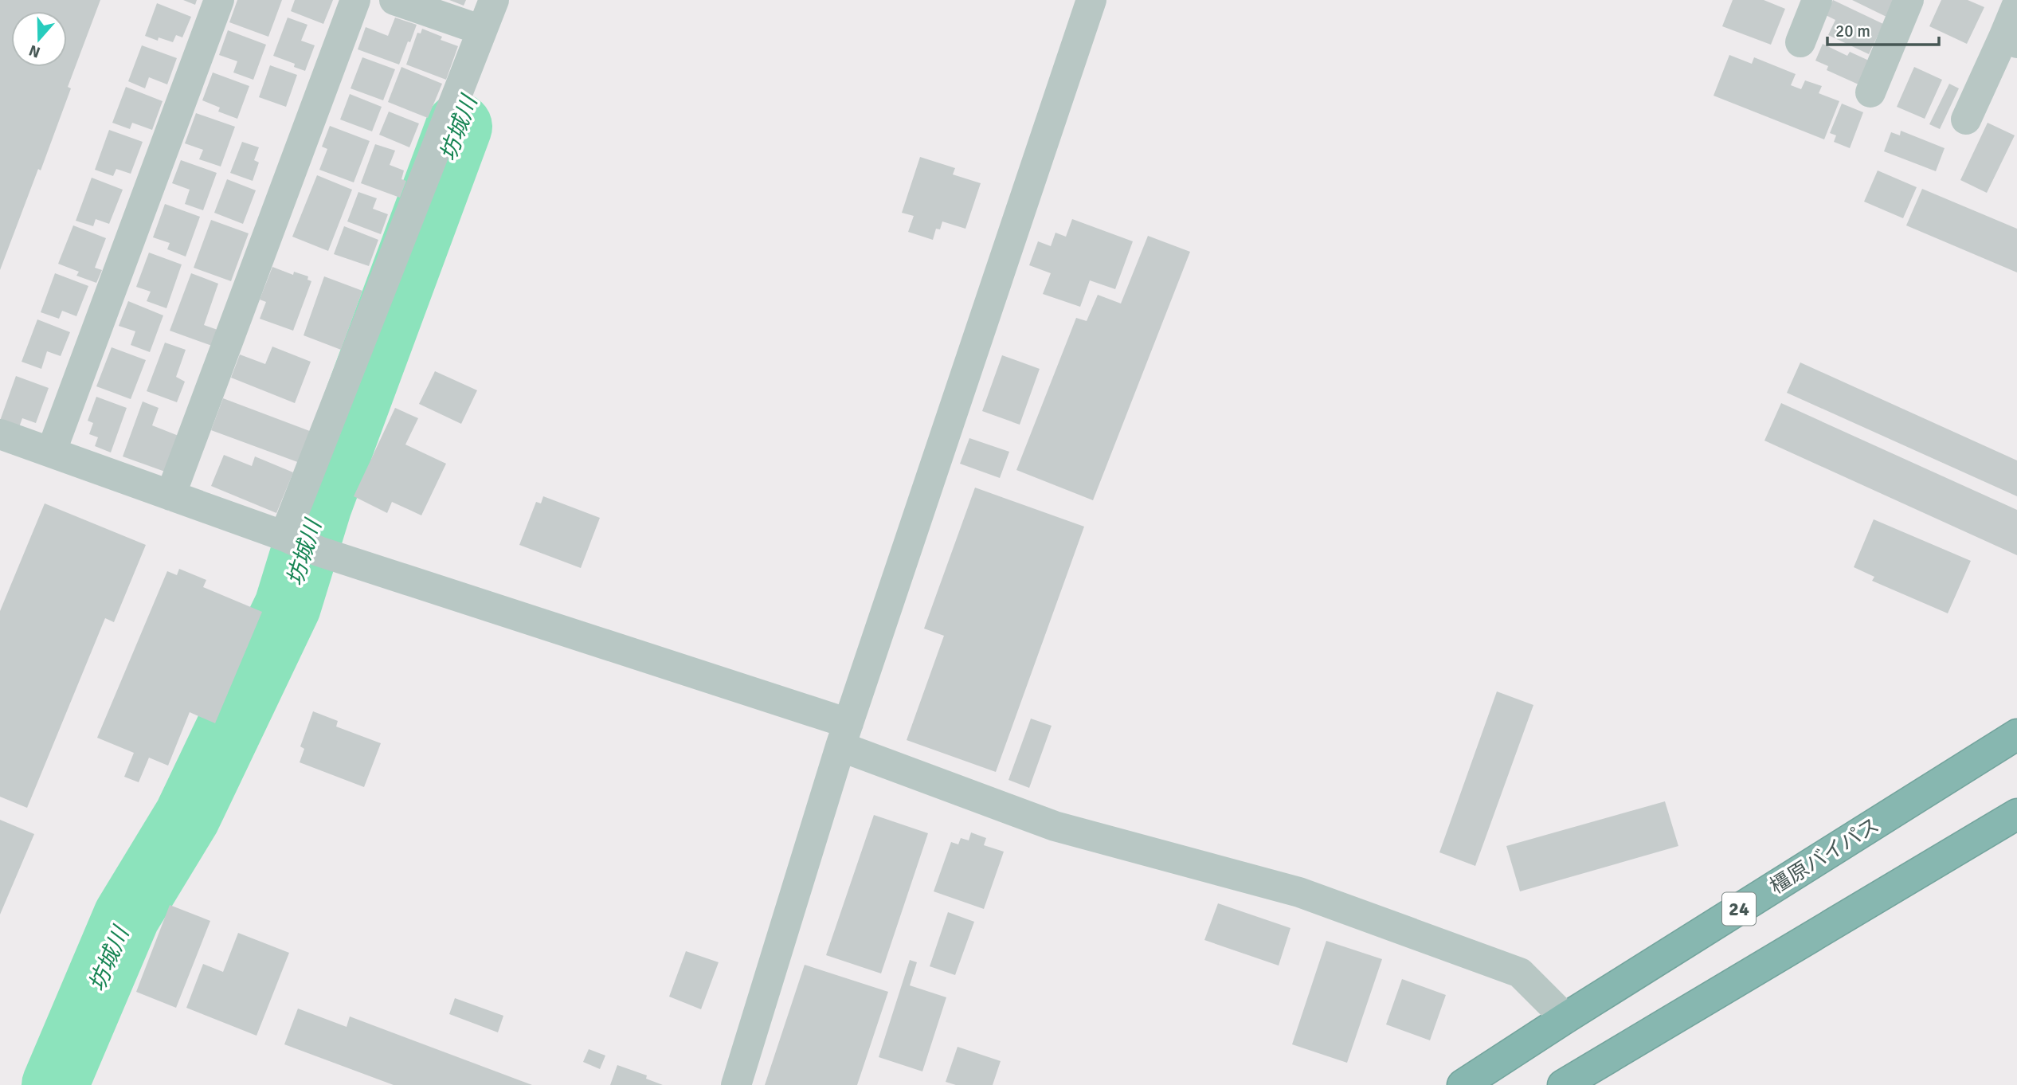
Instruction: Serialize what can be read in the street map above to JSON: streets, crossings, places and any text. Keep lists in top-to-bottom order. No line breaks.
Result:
{"streets":{"highway":["橿原バイパス","24"]},"water":["坊城川"],"scale_bar":"20 m","north":"bottom"}
